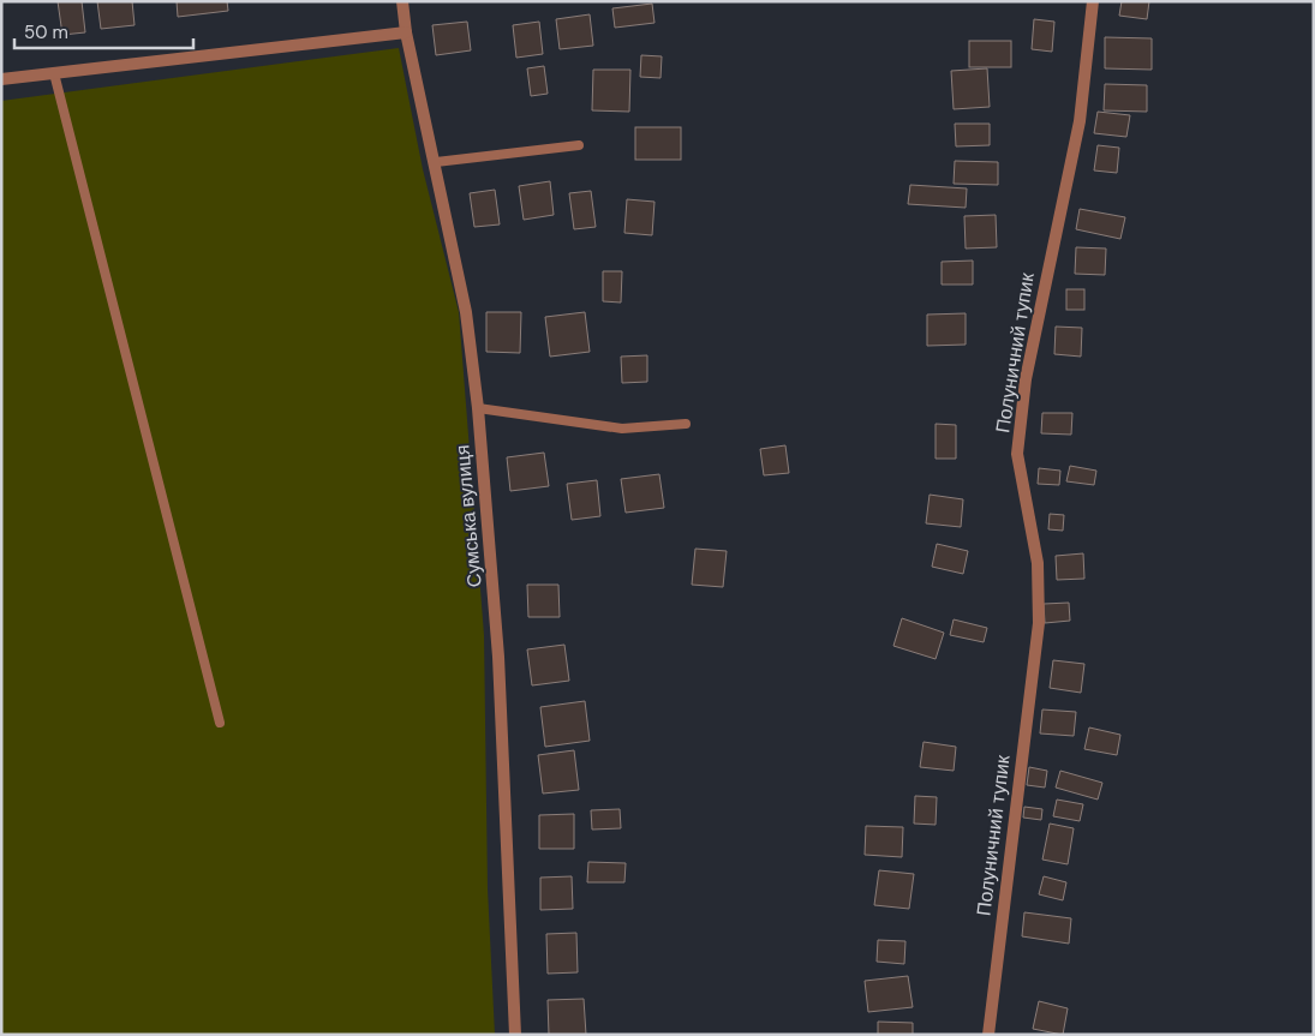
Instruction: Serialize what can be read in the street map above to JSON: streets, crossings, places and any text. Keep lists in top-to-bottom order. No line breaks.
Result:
{"streets":{"street":["Полуничний тупик","Сумська вулиця"]},"scale_bar":"50 m"}
